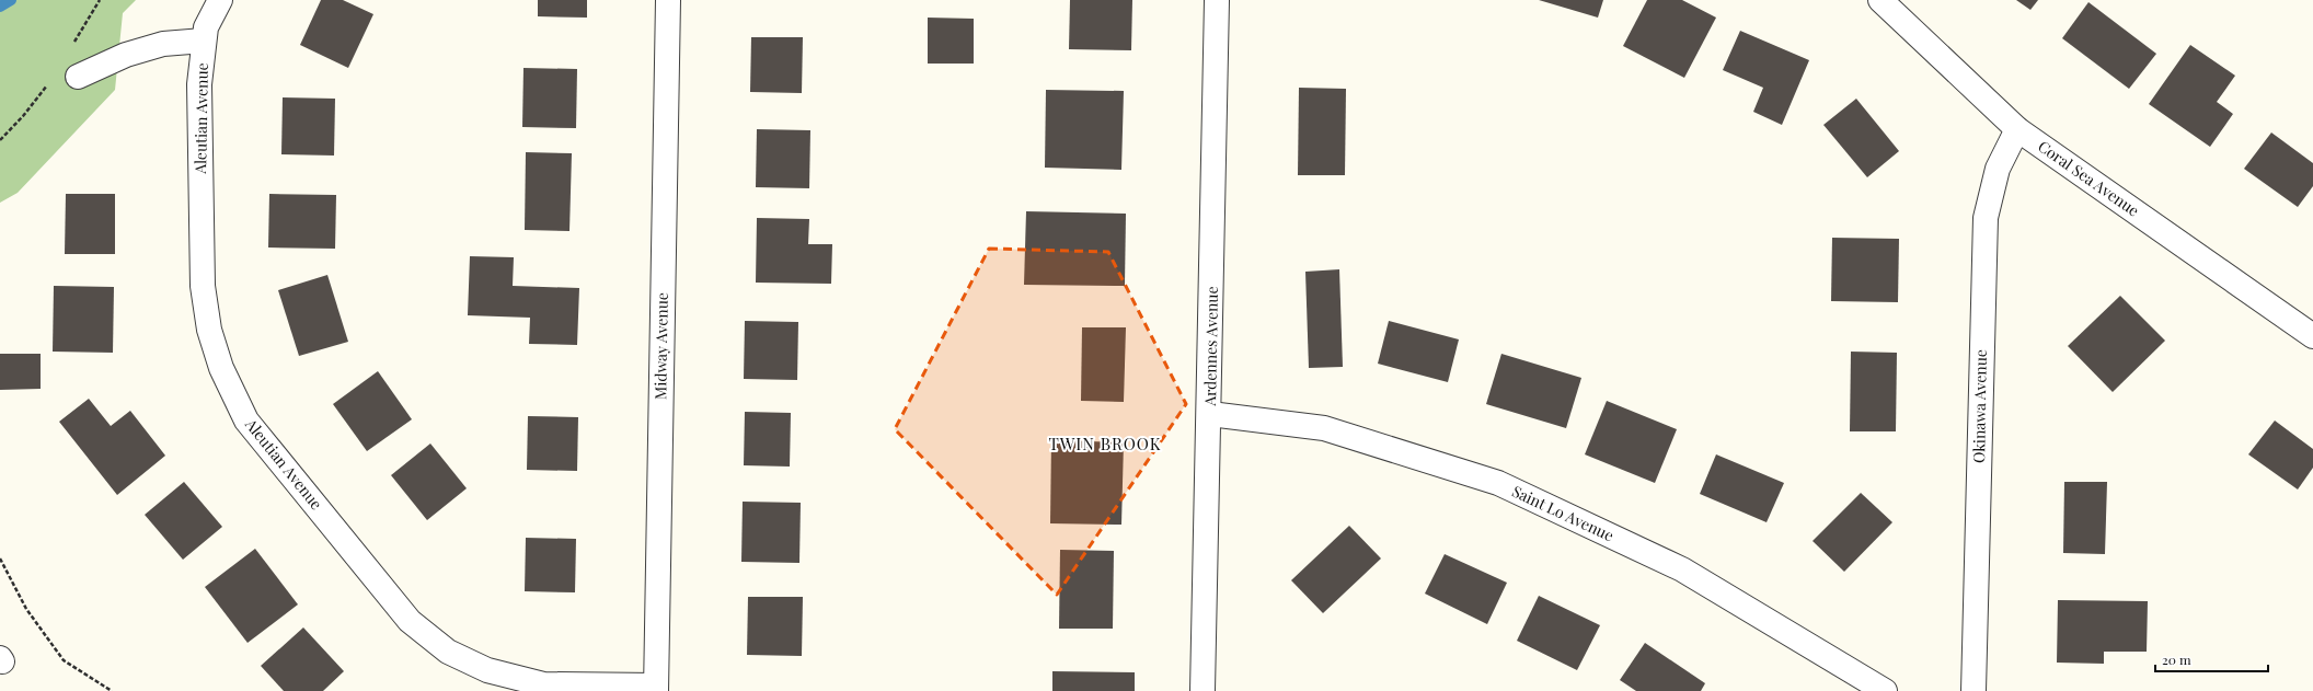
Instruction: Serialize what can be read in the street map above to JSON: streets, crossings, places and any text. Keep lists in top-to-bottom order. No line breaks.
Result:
{"streets":{"street":["Aleutian Avenue","Coral Sea Avenue","Midway Avenue","Ardennes Avenue","Okinawa Avenue","Saint Lo Avenue"]},"crossings":[["Aleutian Avenue","Midway Avenue"],["Coral Sea Avenue","Okinawa Avenue"],["Ardennes Avenue","Saint Lo Avenue"]],"districts":["TWIN BROOK"],"scale_bar":"20 m"}
